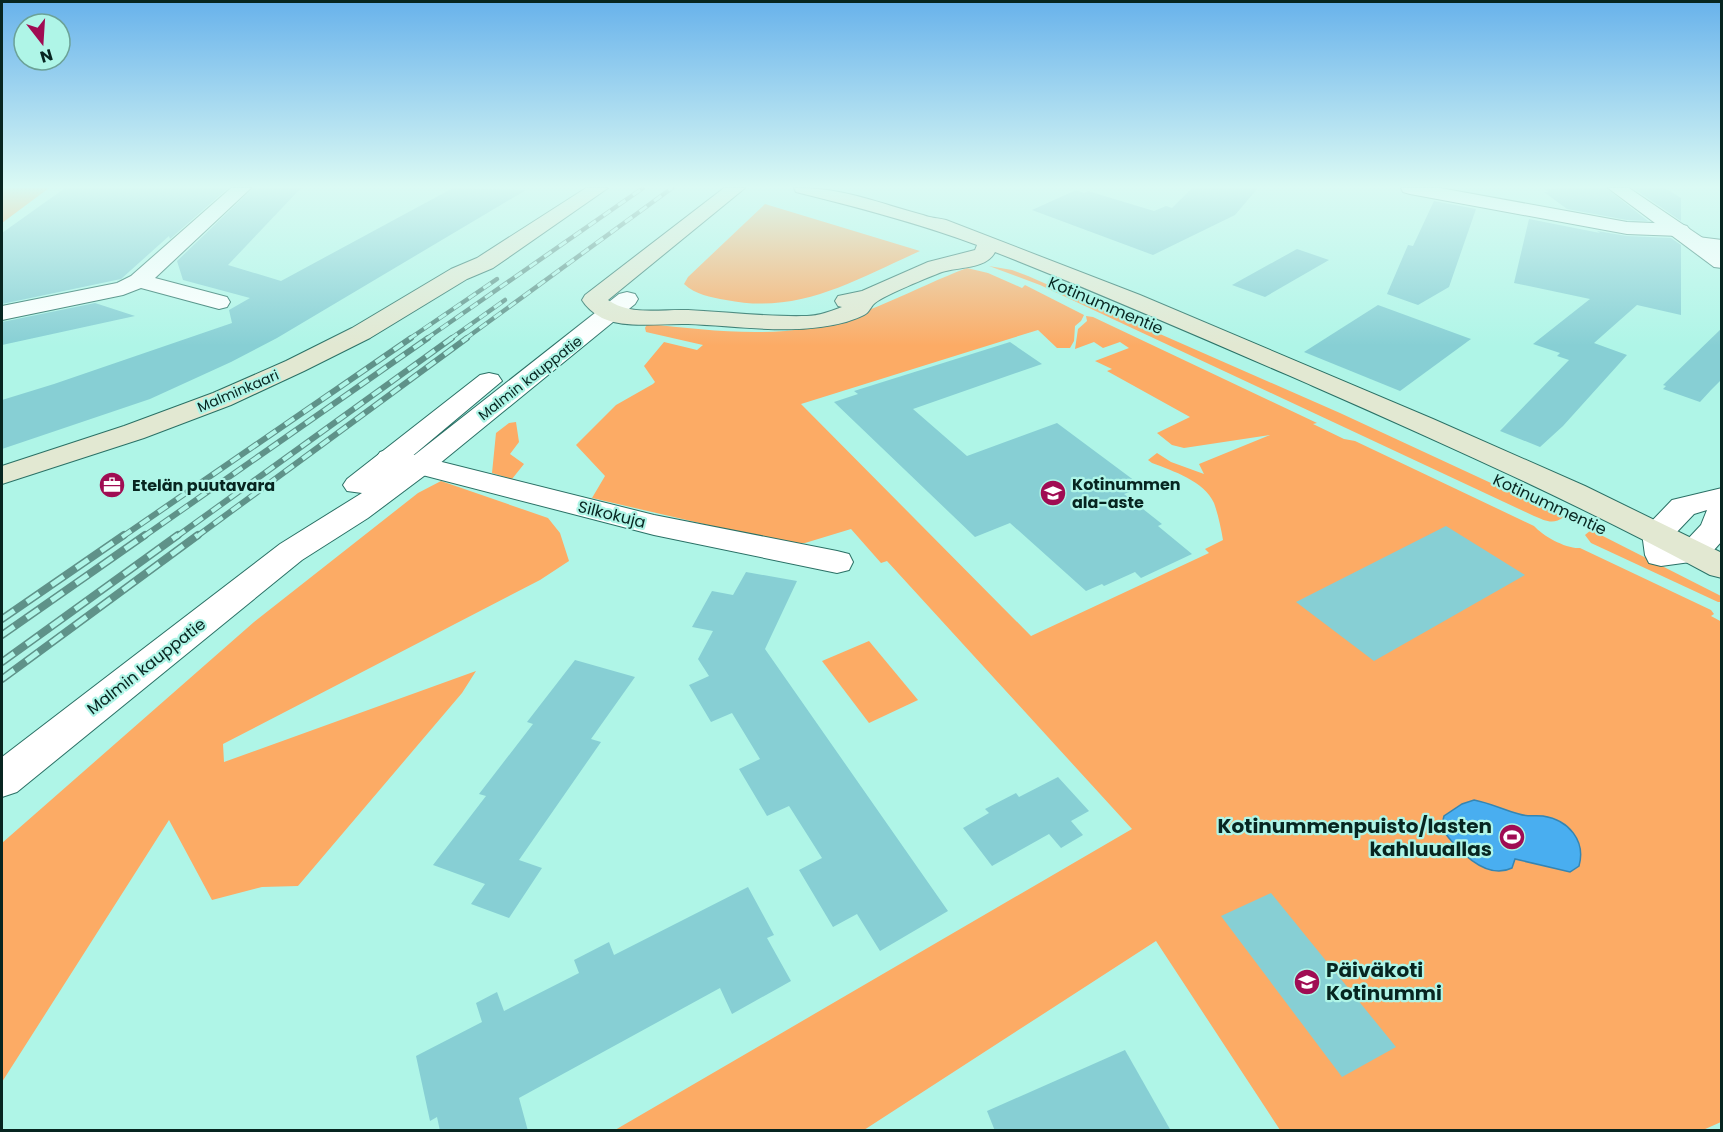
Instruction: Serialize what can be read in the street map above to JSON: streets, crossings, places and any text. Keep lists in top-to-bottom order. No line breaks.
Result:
{"streets":{"main road":["Kotinummentie","Malmin kauppatie","Malminkaari"],"street":["Silkokuja"]},"crossings":[["Malmin kauppatie","Silkokuja"]],"places":{"office":["Etelän puutavara"],"school or university":["Kotinummen ala-aste","Päiväkoti Kotinummi"],"sports":["Kotinummenpuisto/lasten kahluuallas"]},"north":"bottom"}
